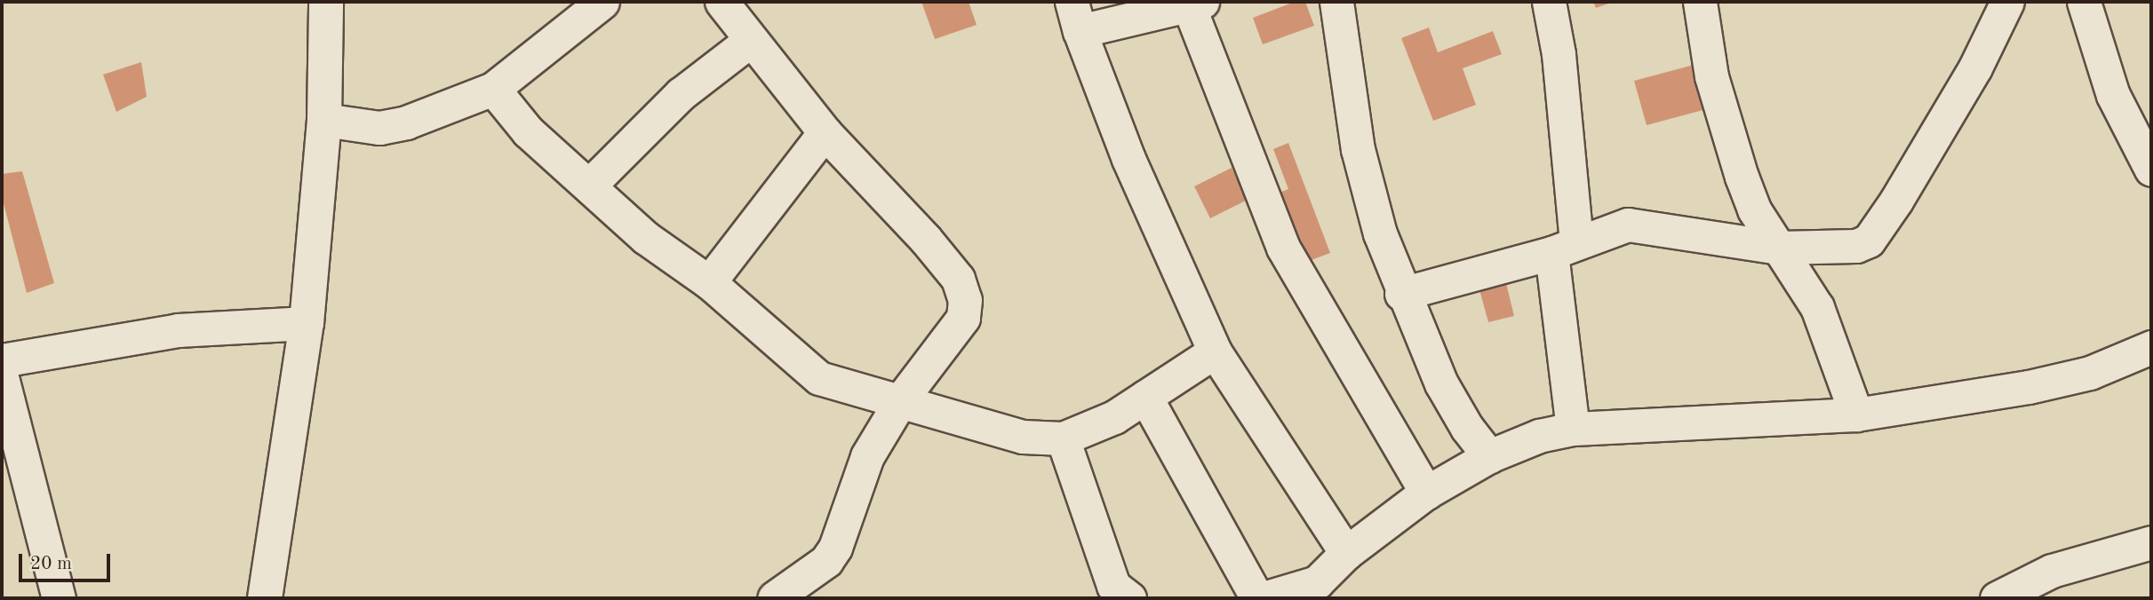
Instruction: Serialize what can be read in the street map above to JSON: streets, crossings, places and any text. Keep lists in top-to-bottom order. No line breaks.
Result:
{"scale_bar":"20 m"}
